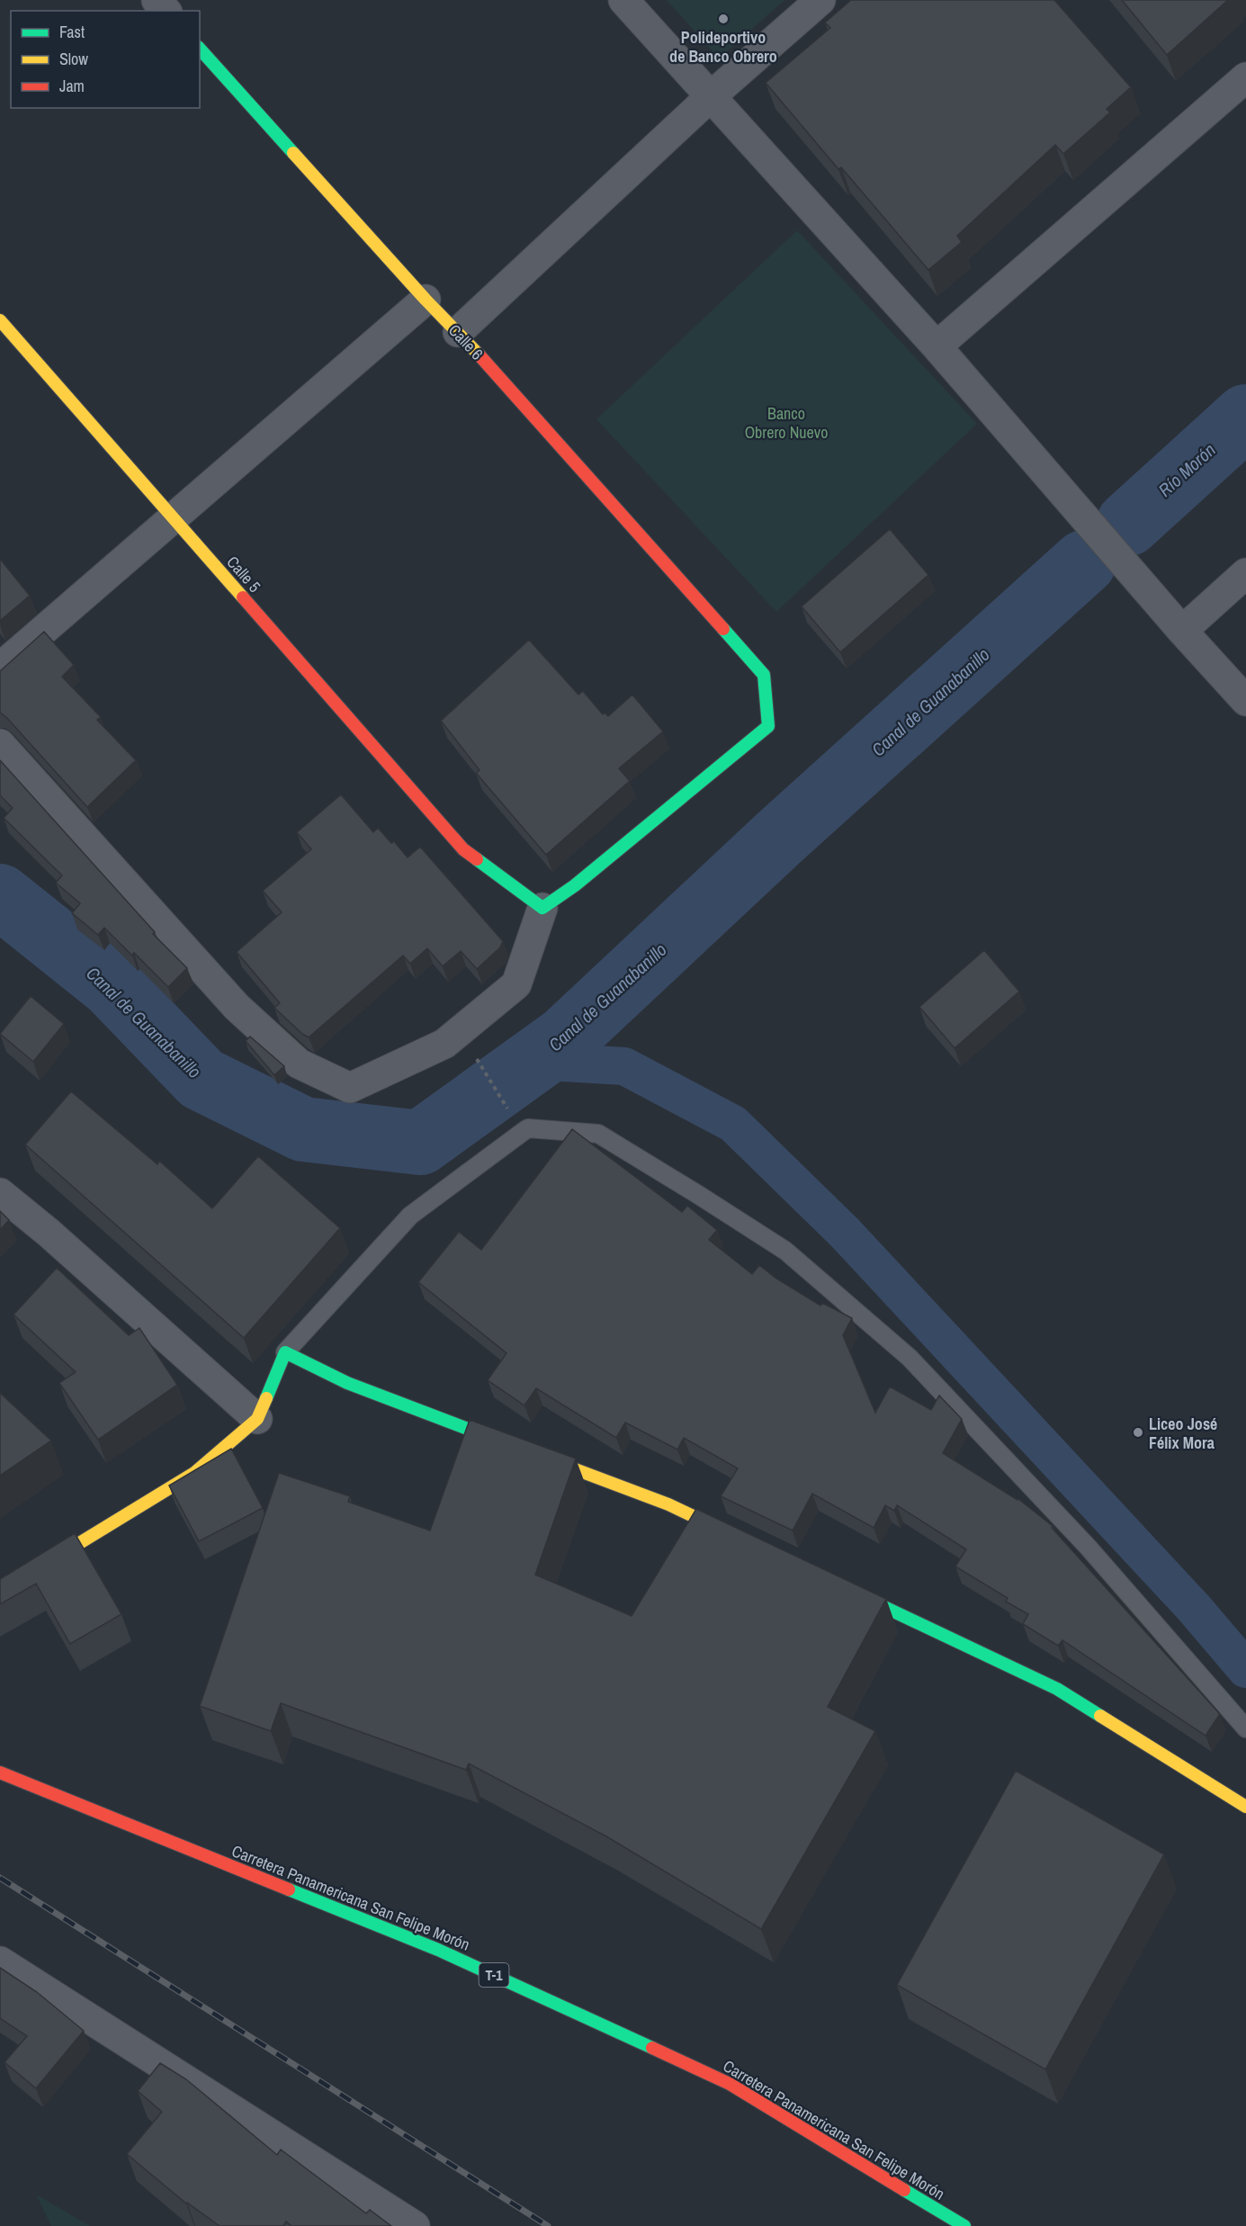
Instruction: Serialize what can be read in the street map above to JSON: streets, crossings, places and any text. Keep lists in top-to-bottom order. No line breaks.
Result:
{"streets":{"street":["Calle 6","Calle 5","Carretera Panamericana San Felipe Morón","T-1"]},"crossings":[["Calle 6","Calle 5"]],"water":["Río Morón","Canal de Guanabanillo"],"parks":["Banco Obrero Nuevo"],"places":["Polideportivo de Banco Obrero","Liceo José Félix Mora"],"legend":["Fast","Slow","Jam"]}
